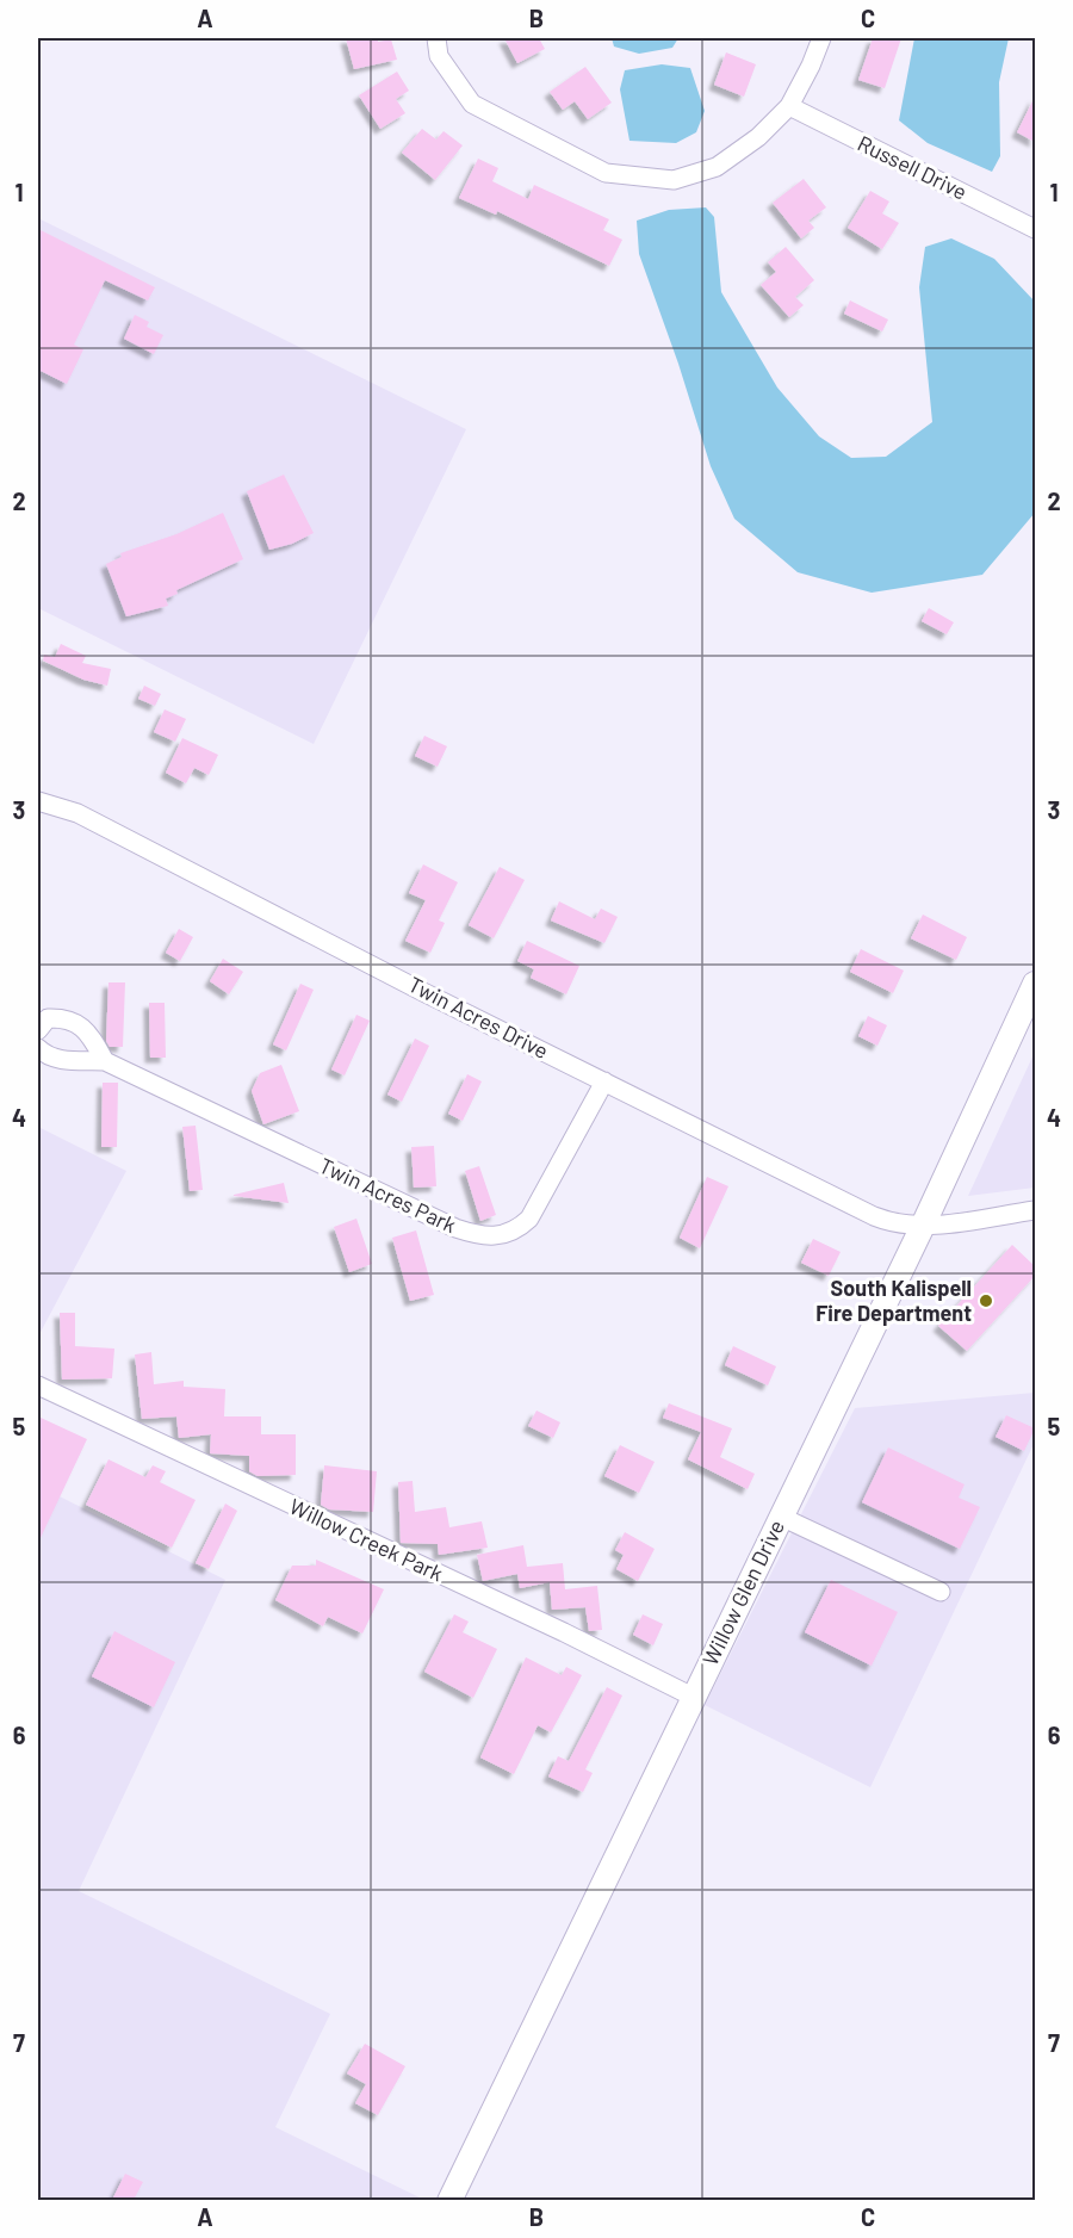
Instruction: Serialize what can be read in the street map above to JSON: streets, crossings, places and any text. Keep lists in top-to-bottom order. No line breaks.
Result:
{"streets":{"main road":["Willow Glen Drive"],"street":["Russell Drive","Twin Acres Drive","Twin Acres Park","Willow Creek Park"]},"crossings":[["Twin Acres Drive","Twin Acres Park"],["Twin Acres Drive","Willow Glen Drive"],["Willow Creek Park","Willow Glen Drive"]],"places":["South Kalispell Fire Department"],"grid":{"columns":["A","B","C"],"rows":["1","2","3","4","5","6","7"]}}
